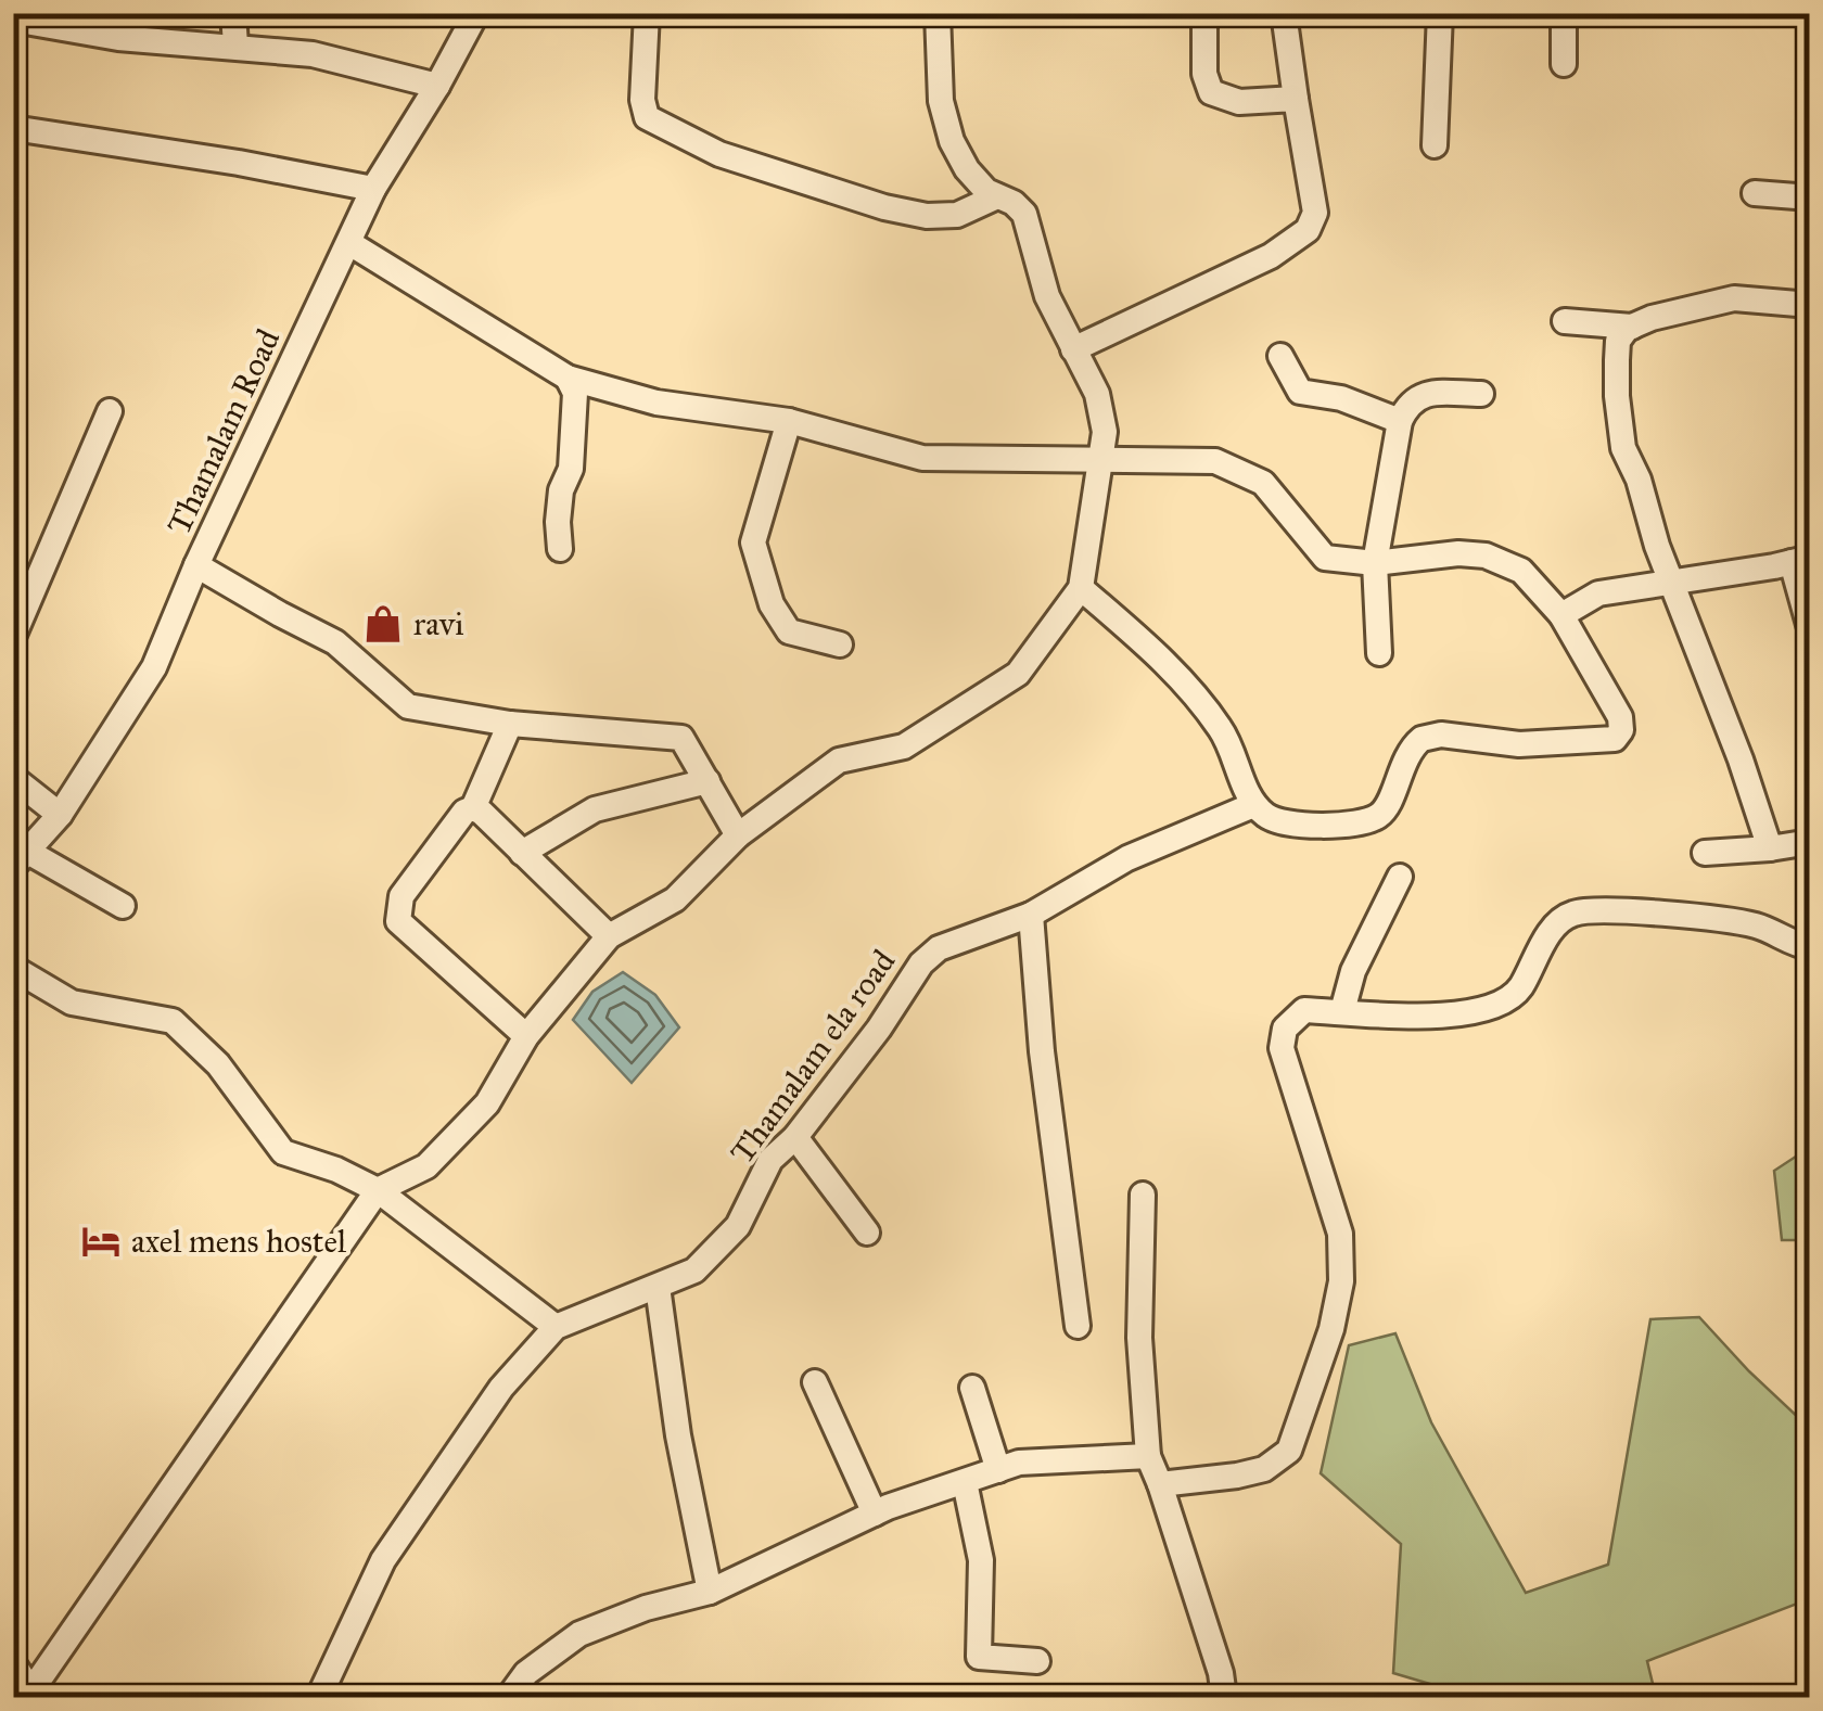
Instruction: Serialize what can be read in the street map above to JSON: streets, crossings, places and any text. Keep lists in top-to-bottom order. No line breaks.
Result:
{"streets":{"street":["Thamalam Road","Thamalam ela road"]},"places":{"shop":["ravi"],"hotel":["axel mens hostel"]}}
